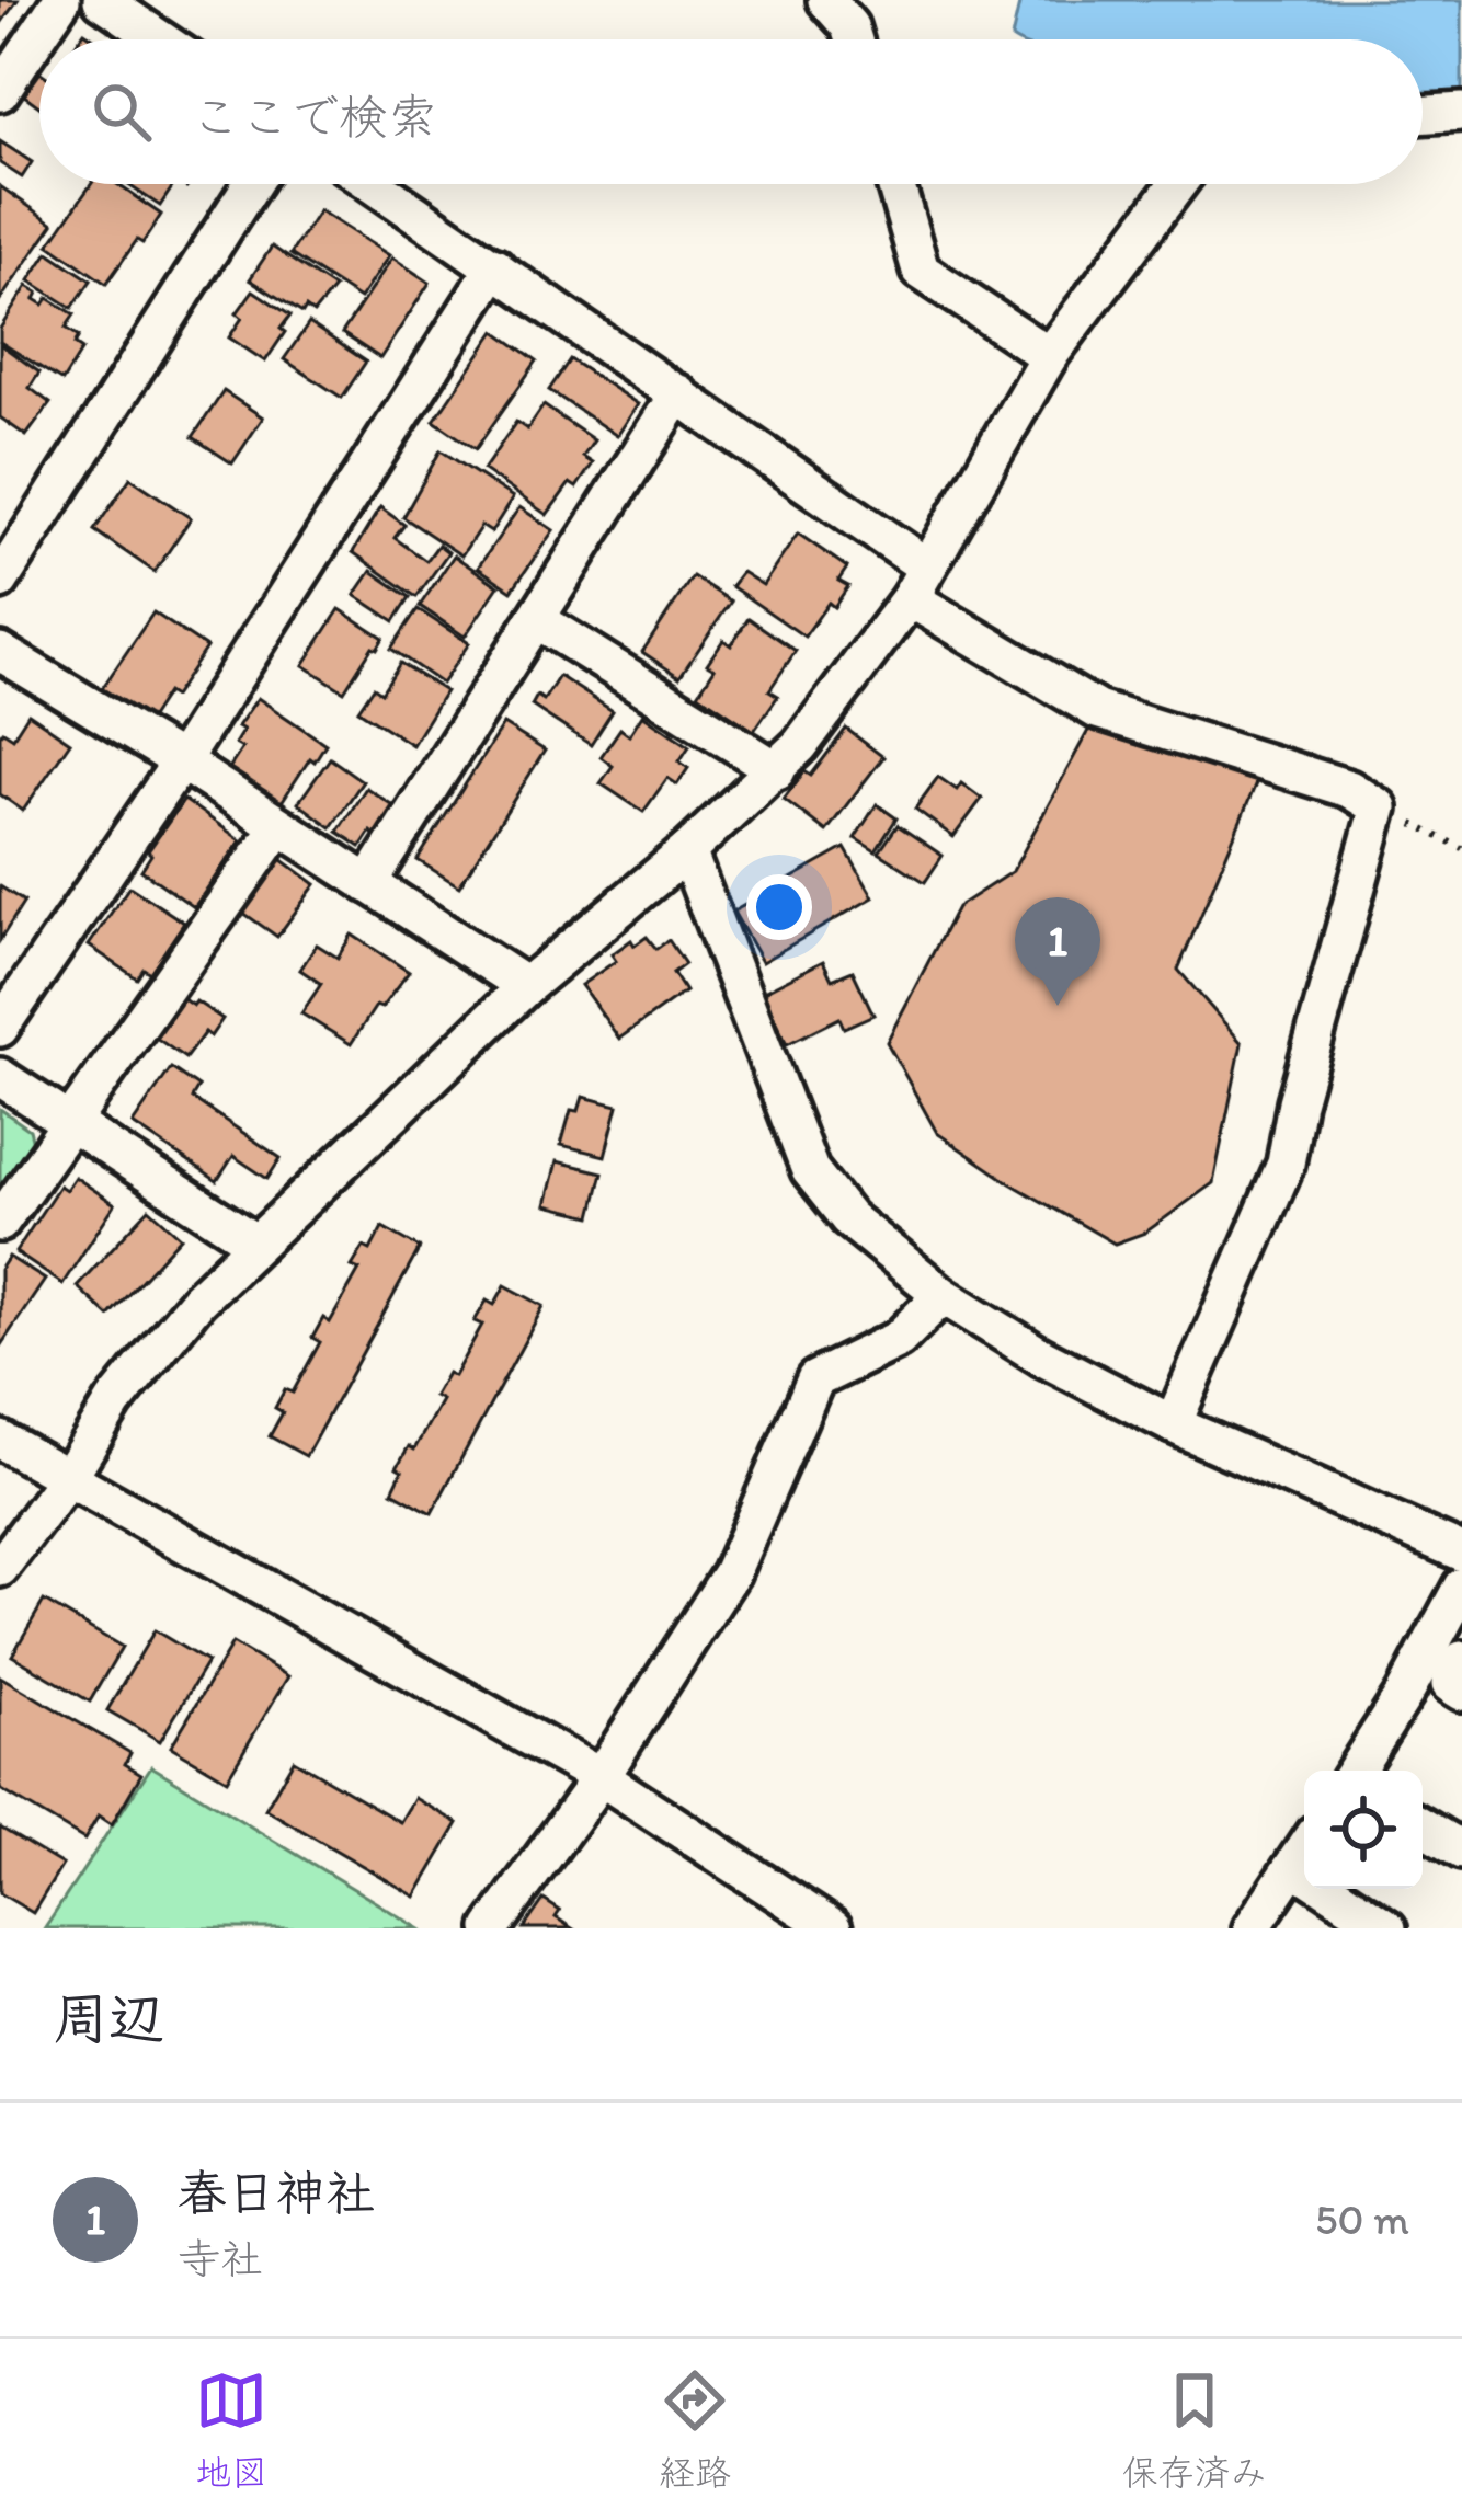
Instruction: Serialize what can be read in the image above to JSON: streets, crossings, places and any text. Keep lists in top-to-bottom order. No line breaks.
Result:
{"page":{"search":"ここで検索","pins":"1","heading":"周辺","list":[{"mark":"1","name":"春日神社","note":"寺社","value":"50 m"}],"nav":["地図","経路","保存済み"]}}
